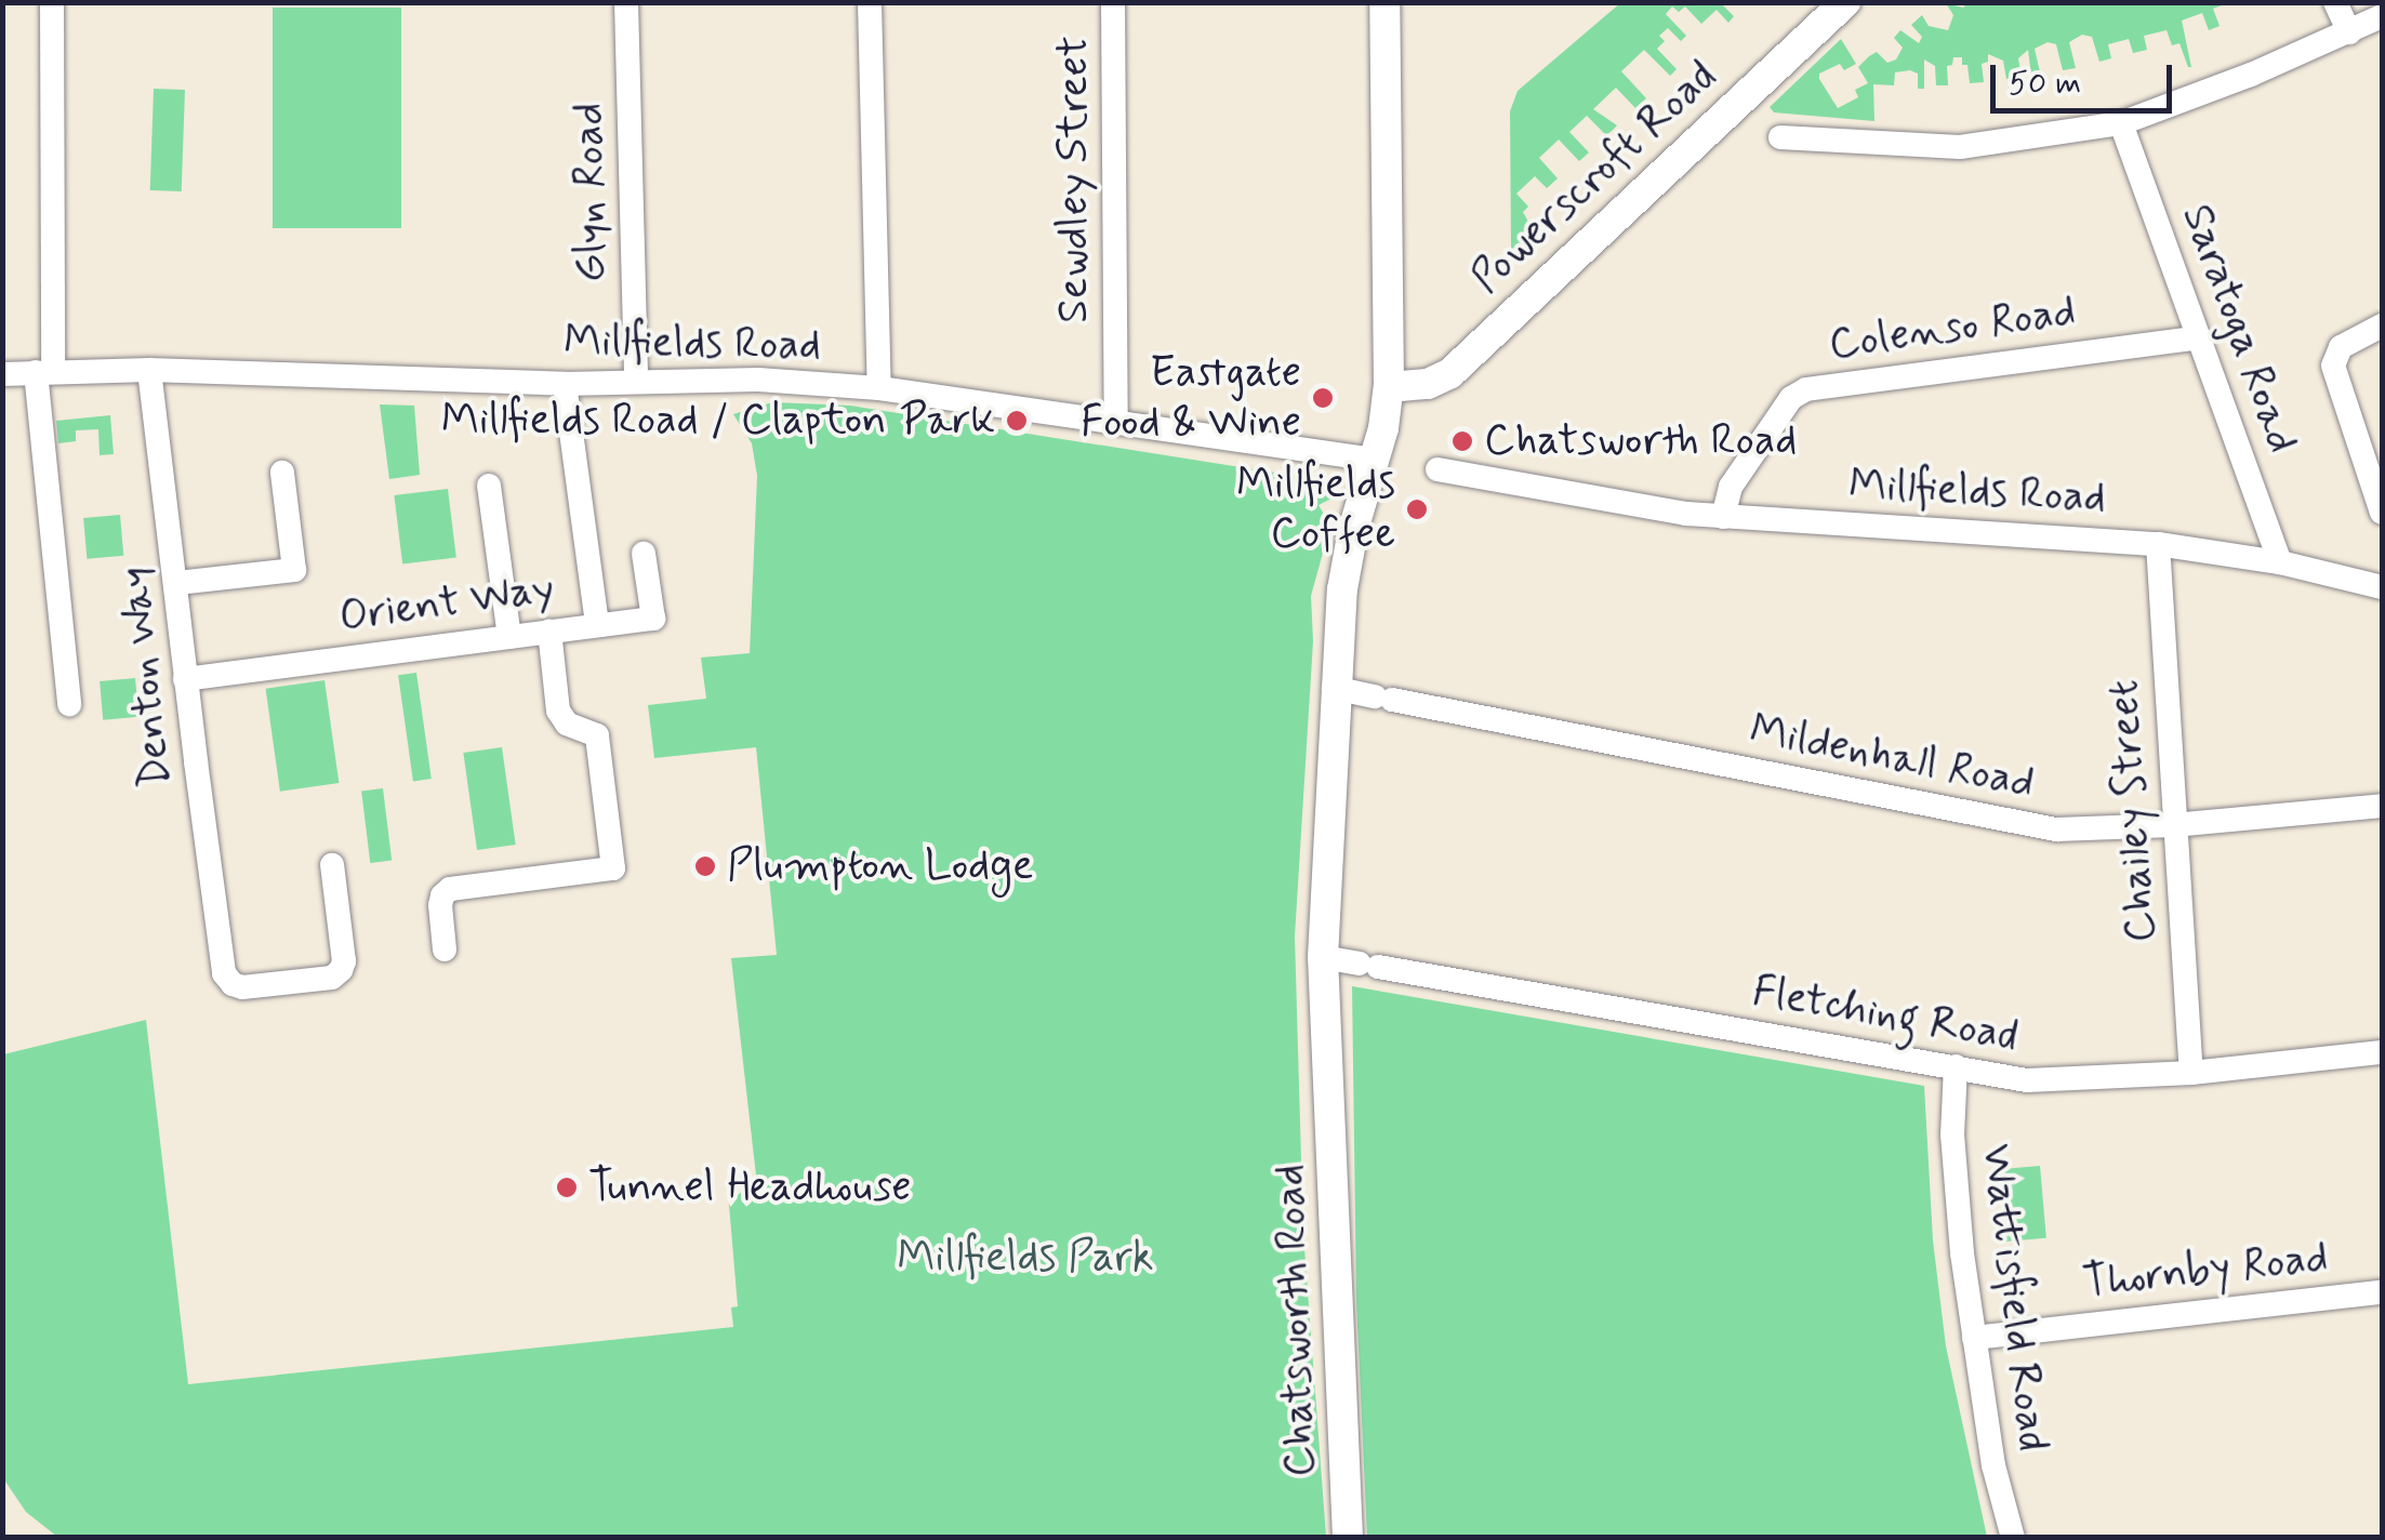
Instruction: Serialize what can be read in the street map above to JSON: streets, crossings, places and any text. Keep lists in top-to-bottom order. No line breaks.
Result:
{"streets":{"street":["Powerscroft Road","Sewdley Street","Glyn Road","Colenso Road","Saratoga Road","Millfields Road","Orient Way","Denton Way","Mildenhall Road","Chailey Street","Fletching Road","Thornby Road","Wattisfield Road","Chatsworth Road"]},"crossings":[["Powerscroft Road","Chatsworth Road"],["Sewdley Street","Millfields Road"],["Glyn Road","Millfields Road"],["Colenso Road","Saratoga Road"],["Colenso Road","Millfields Road"],["Saratoga Road","Millfields Road"],["Millfields Road","Denton Way"],["Millfields Road","Chailey Street"],["Millfields Road","Chatsworth Road"],["Orient Way","Denton Way"],["Mildenhall Road","Chailey Street"],["Mildenhall Road","Chatsworth Road"],["Chailey Street","Fletching Road"],["Fletching Road","Wattisfield Road"],["Fletching Road","Chatsworth Road"],["Thornby Road","Wattisfield Road"]],"parks":["Millfields Park"],"places":["Eastgate Food & Wine","Millfields Road / Clapton Park","Chatsworth Road","Millfields Coffee","Plumpton Lodge","Tunnel Headhouse"],"scale_bar":"50 m"}
